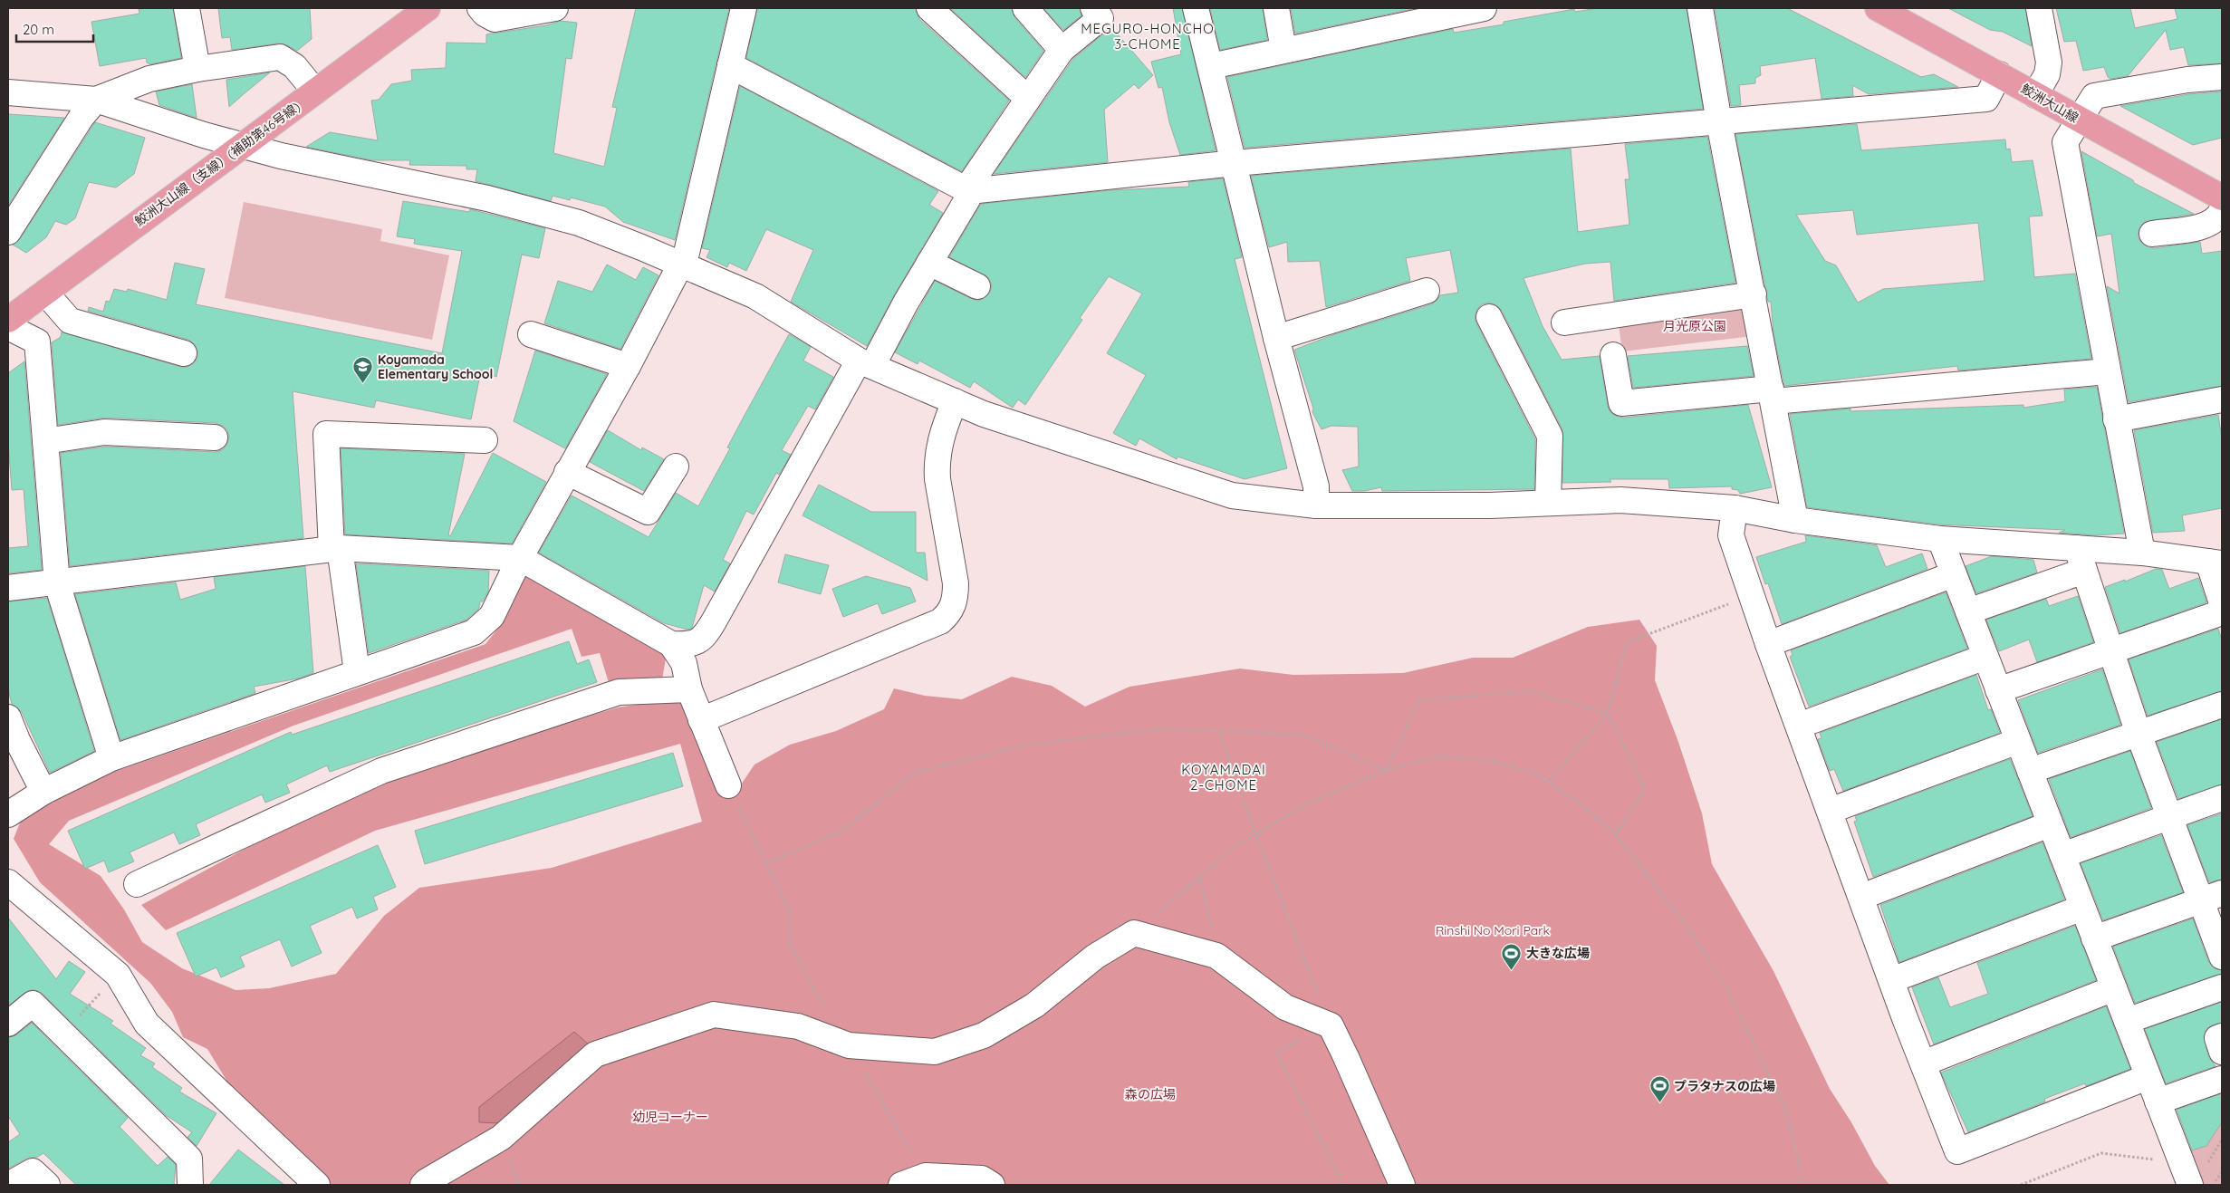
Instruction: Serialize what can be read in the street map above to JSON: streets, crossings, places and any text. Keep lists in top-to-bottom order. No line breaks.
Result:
{"streets":{"main road":["鮫洲大山線","鮫洲大山線（支線）(補助第46号線)"]},"districts":["MEGURO-HONCHO 3-CHOME","KOYAMADAI 2-CHOME"],"parks":["月光原公園","Rinshi No Mori Park","森の広場","幼児コーナー"],"places":{"school or university":["Koyamada Elementary School"],"sports":["大きな広場","プラタナスの広場"]},"scale_bar":"20 m"}
